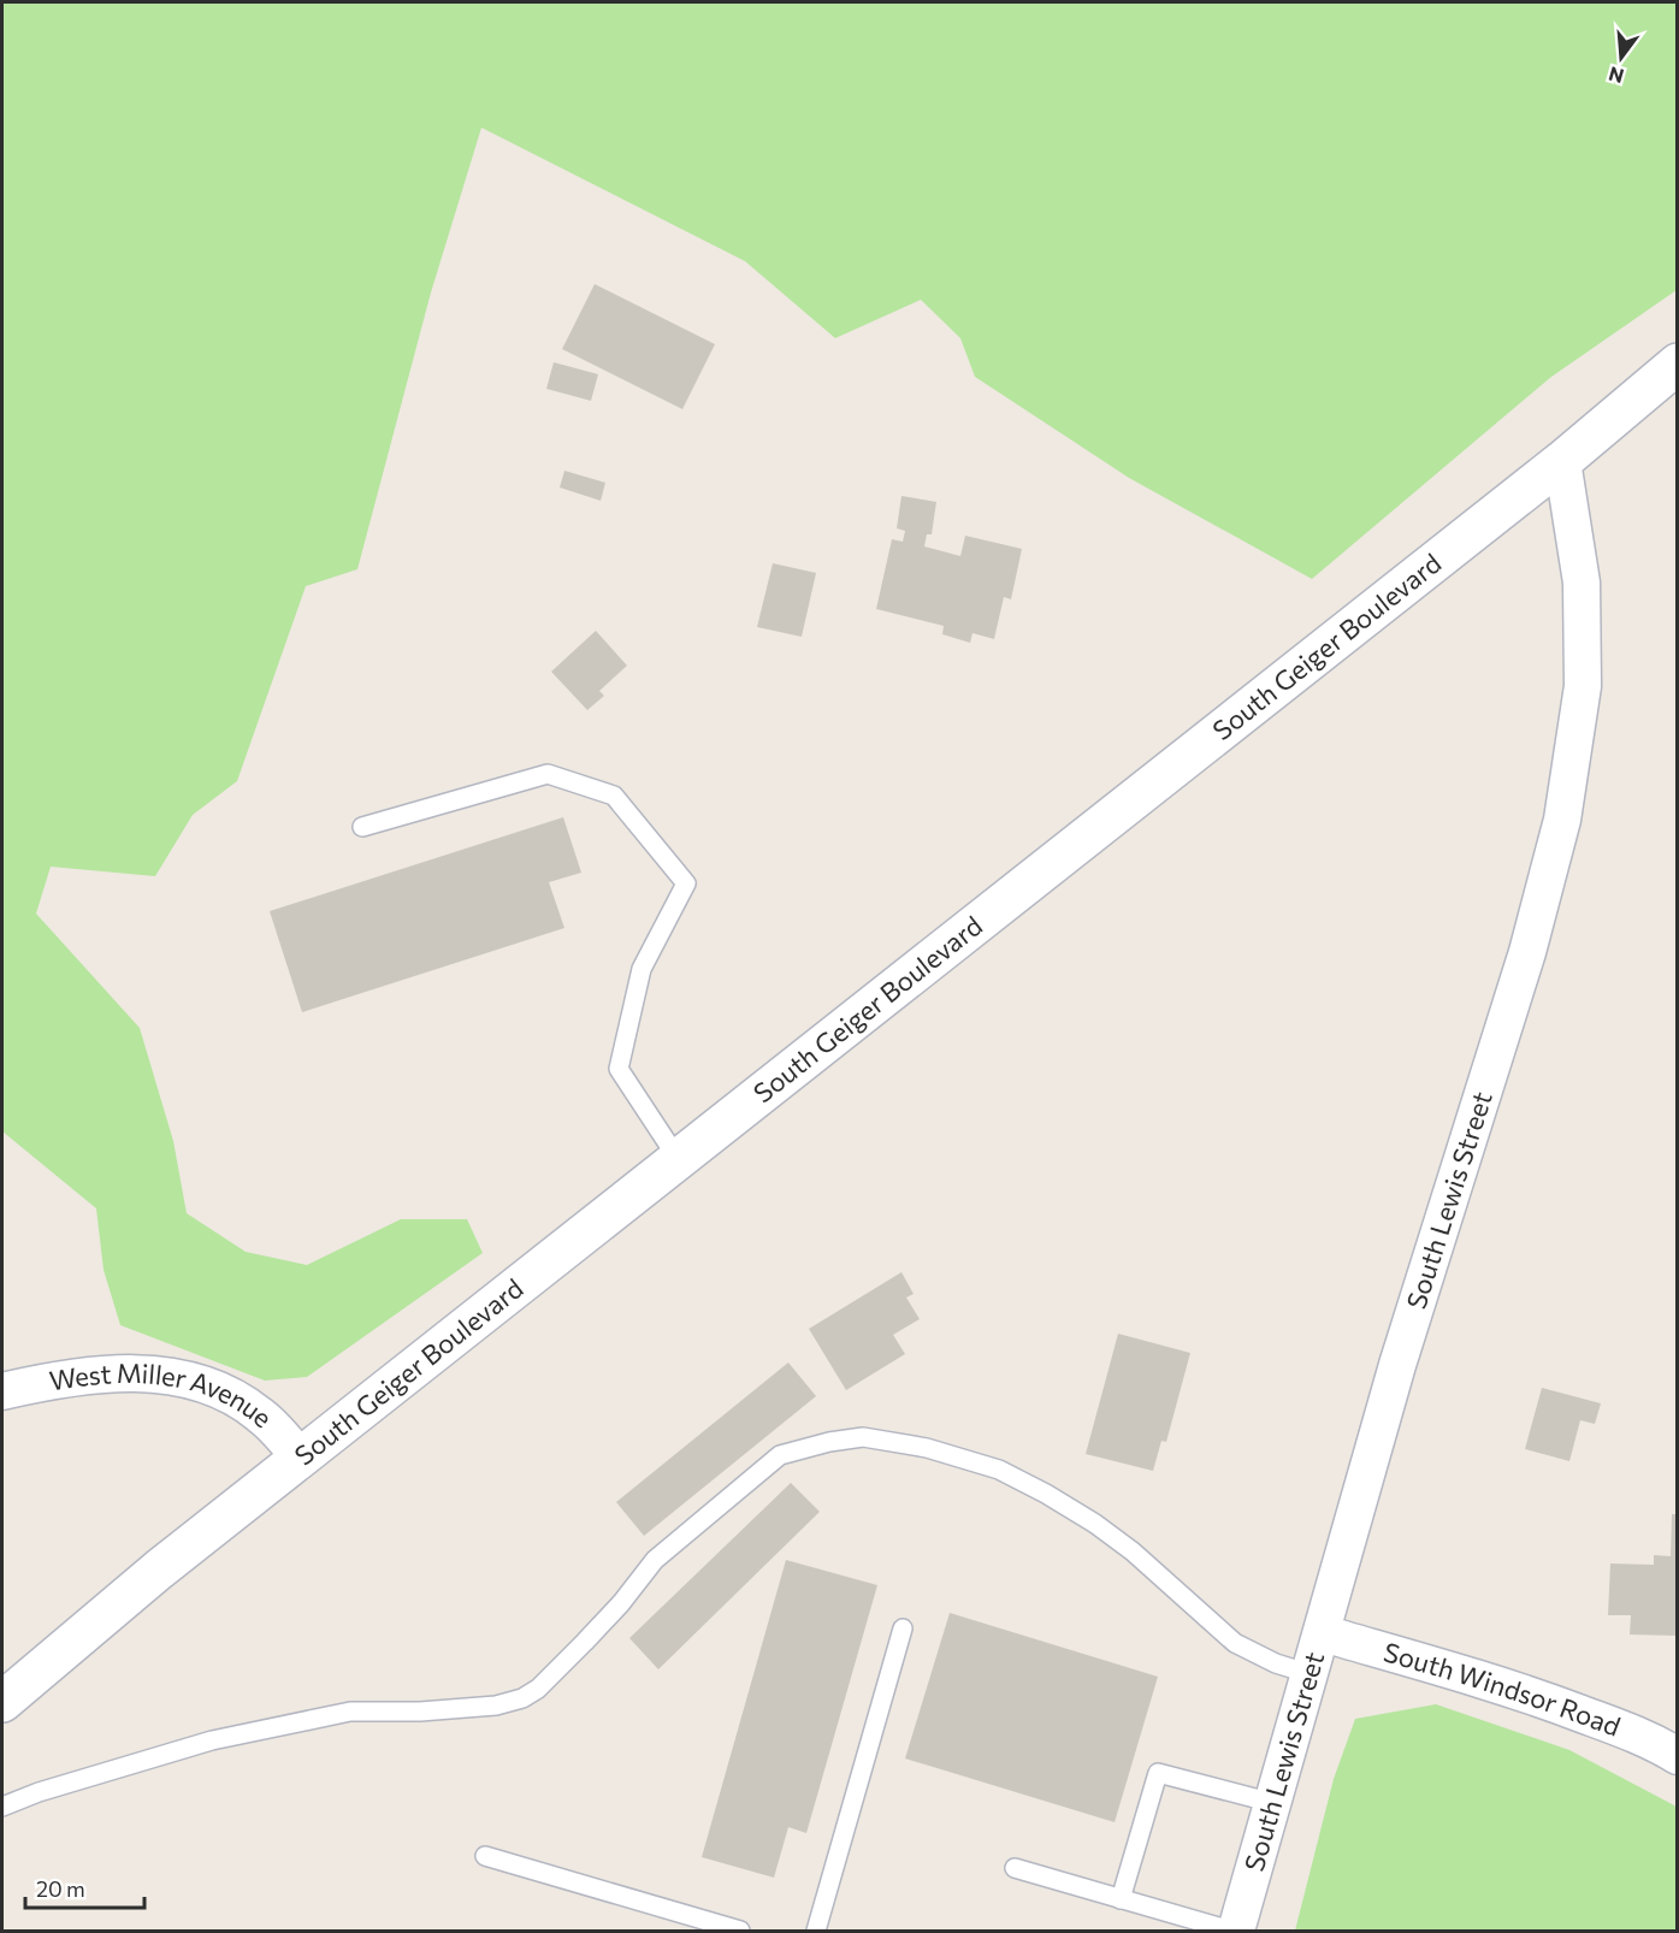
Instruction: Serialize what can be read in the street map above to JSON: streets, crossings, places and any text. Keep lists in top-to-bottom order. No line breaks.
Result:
{"streets":{"street":["South Geiger Boulevard","South Lewis Street","West Miller Avenue","South Windsor Road"]},"crossings":[["South Geiger Boulevard","South Lewis Street"],["South Geiger Boulevard","West Miller Avenue"],["South Lewis Street","South Windsor Road"]],"scale_bar":"20 m","north":"bottom"}
